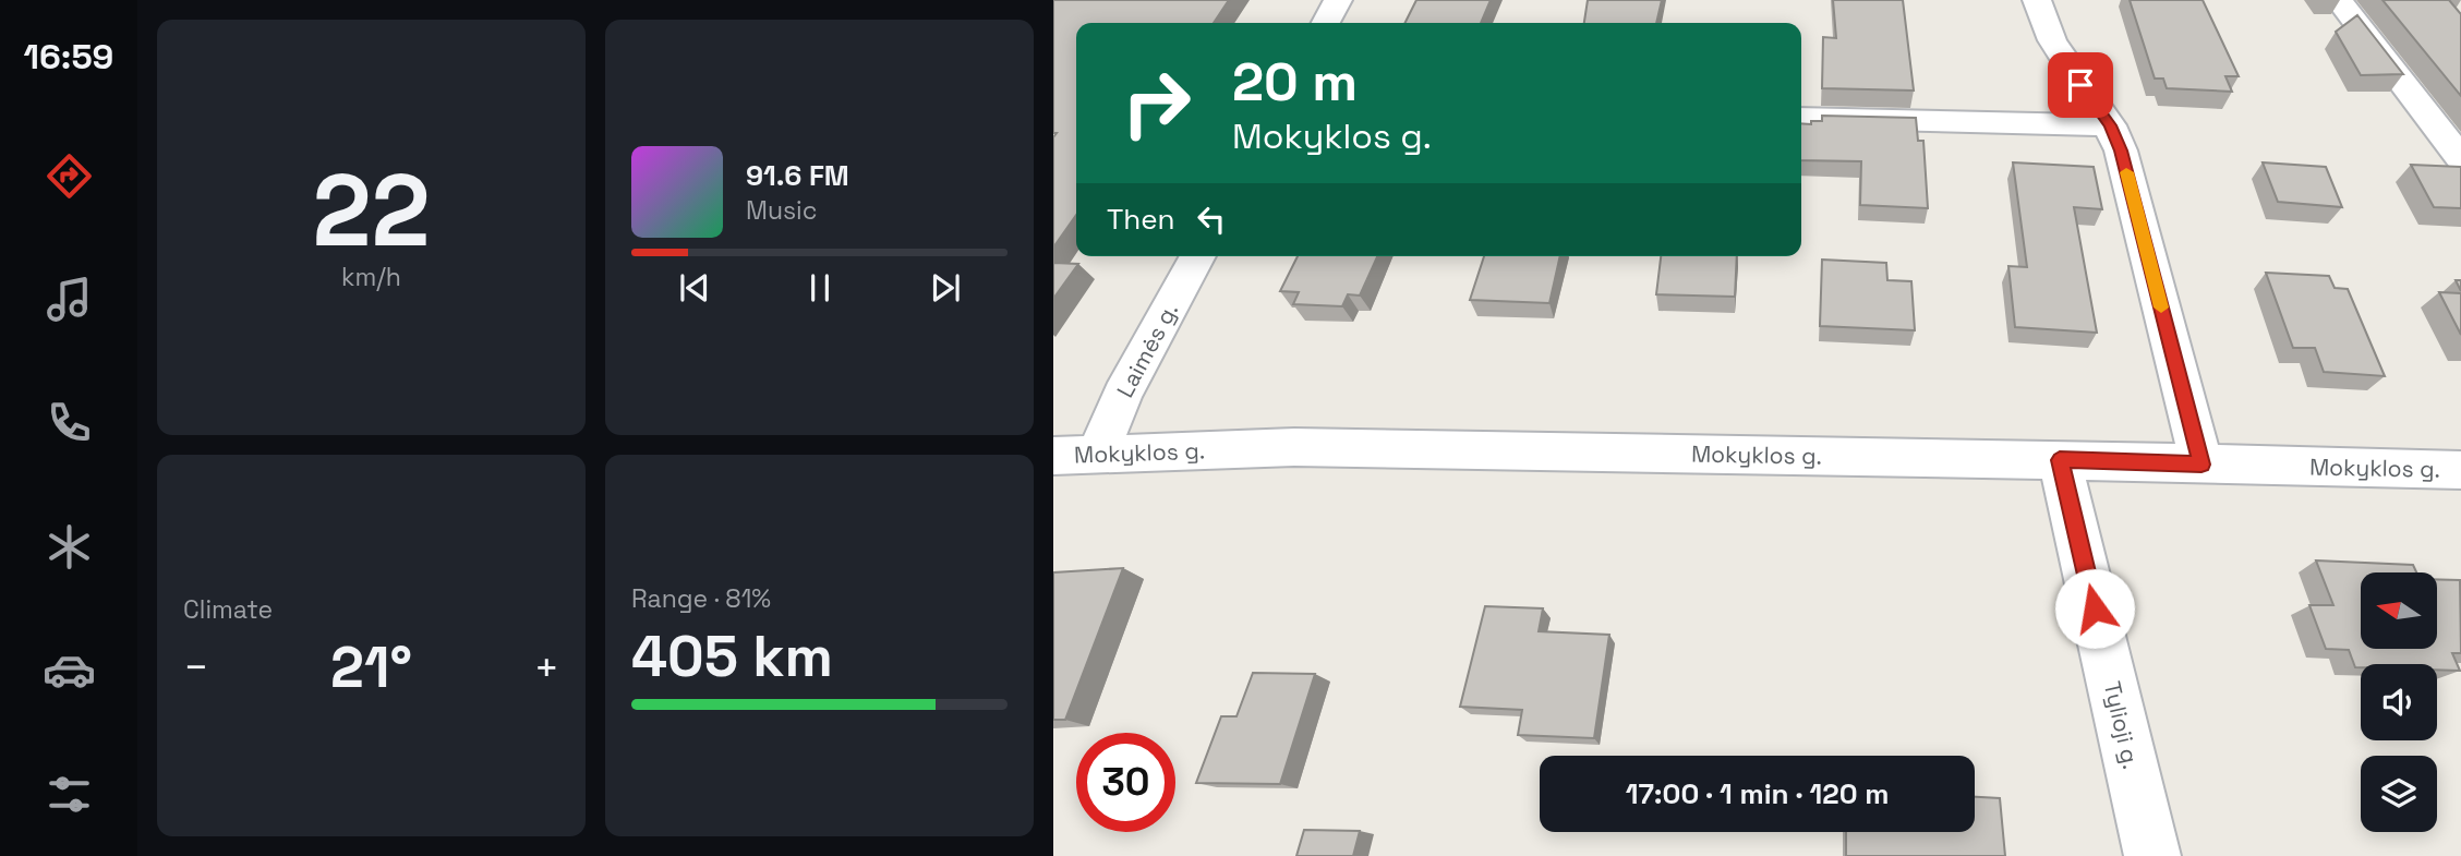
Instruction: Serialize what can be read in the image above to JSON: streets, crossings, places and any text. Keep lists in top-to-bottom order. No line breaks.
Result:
{"streets":{"street":["Laimės g.","Mokyklos g.","Tylioji g."]},"crossings":[["Laimės g.","Mokyklos g."],["Mokyklos g.","Tylioji g."]],"north":"left","page":{"tabs":"16:59","tile":[["22","km/h"],"Climate",["Range · 81%","405 km"]],"turn":["20 m","Mokyklos g."],"song":["91.6 FM","Music"],"then":"Then","heat":["−","21°","+"],"limit":"30","trip":"17:00 · 1 min · 120 m"}}
